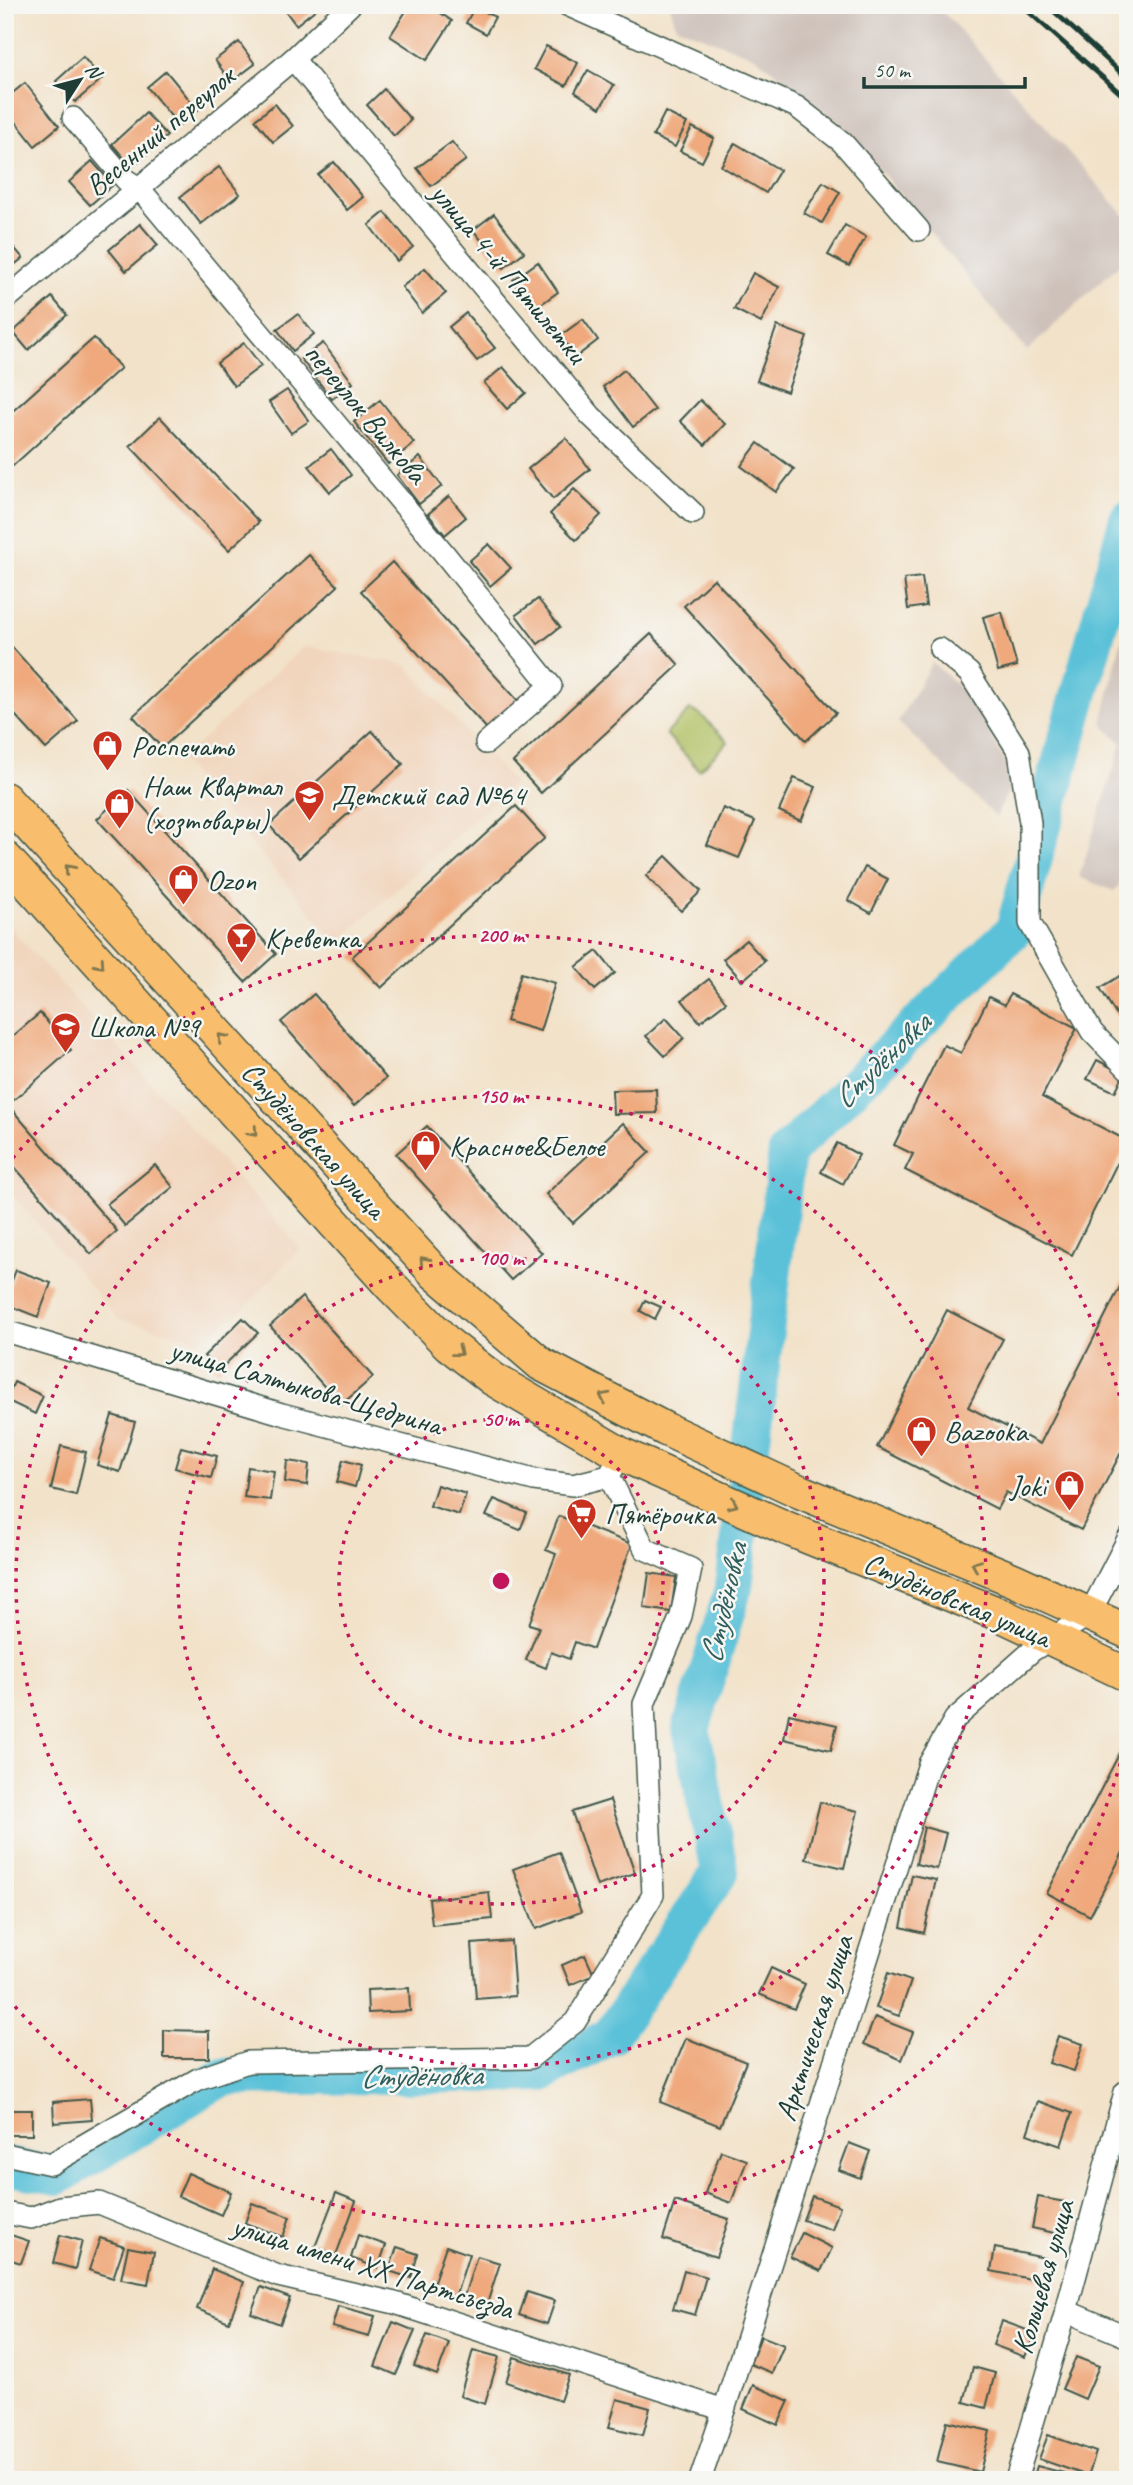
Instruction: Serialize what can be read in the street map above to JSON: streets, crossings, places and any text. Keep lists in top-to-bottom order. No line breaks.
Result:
{"streets":{"main road":["Студёновская улица"],"street":["Весенний переулок","улица 4-й Пятилетки","переулок Вилкова","улица Салтыкова-Щедрина","Арктическая улица","улица имени ХХ Партсъезда","Кольцевая улица"]},"crossings":[["Весенний переулок","улица 4-й Пятилетки"],["Весенний переулок","переулок Вилкова"],["Студёновская улица","улица Салтыкова-Щедрина"],["Студёновская улица","Арктическая улица"],["Арктическая улица","улица имени ХХ Партсъезда"]],"water":["Студёновка"],"places":{"shop":["Роспечать","Наш Квартал (хозтовары)","Ozon","Красное&Белое","Bazooka","Joki"],"school or university":["Детский сад №64","Школа №9"],"bar":["Креветка"],"supermarket":["Пятёрочка"]},"scale_bar":"50 m","north":"top right","rings":["200 m","150 m","100 m","50 m"]}
